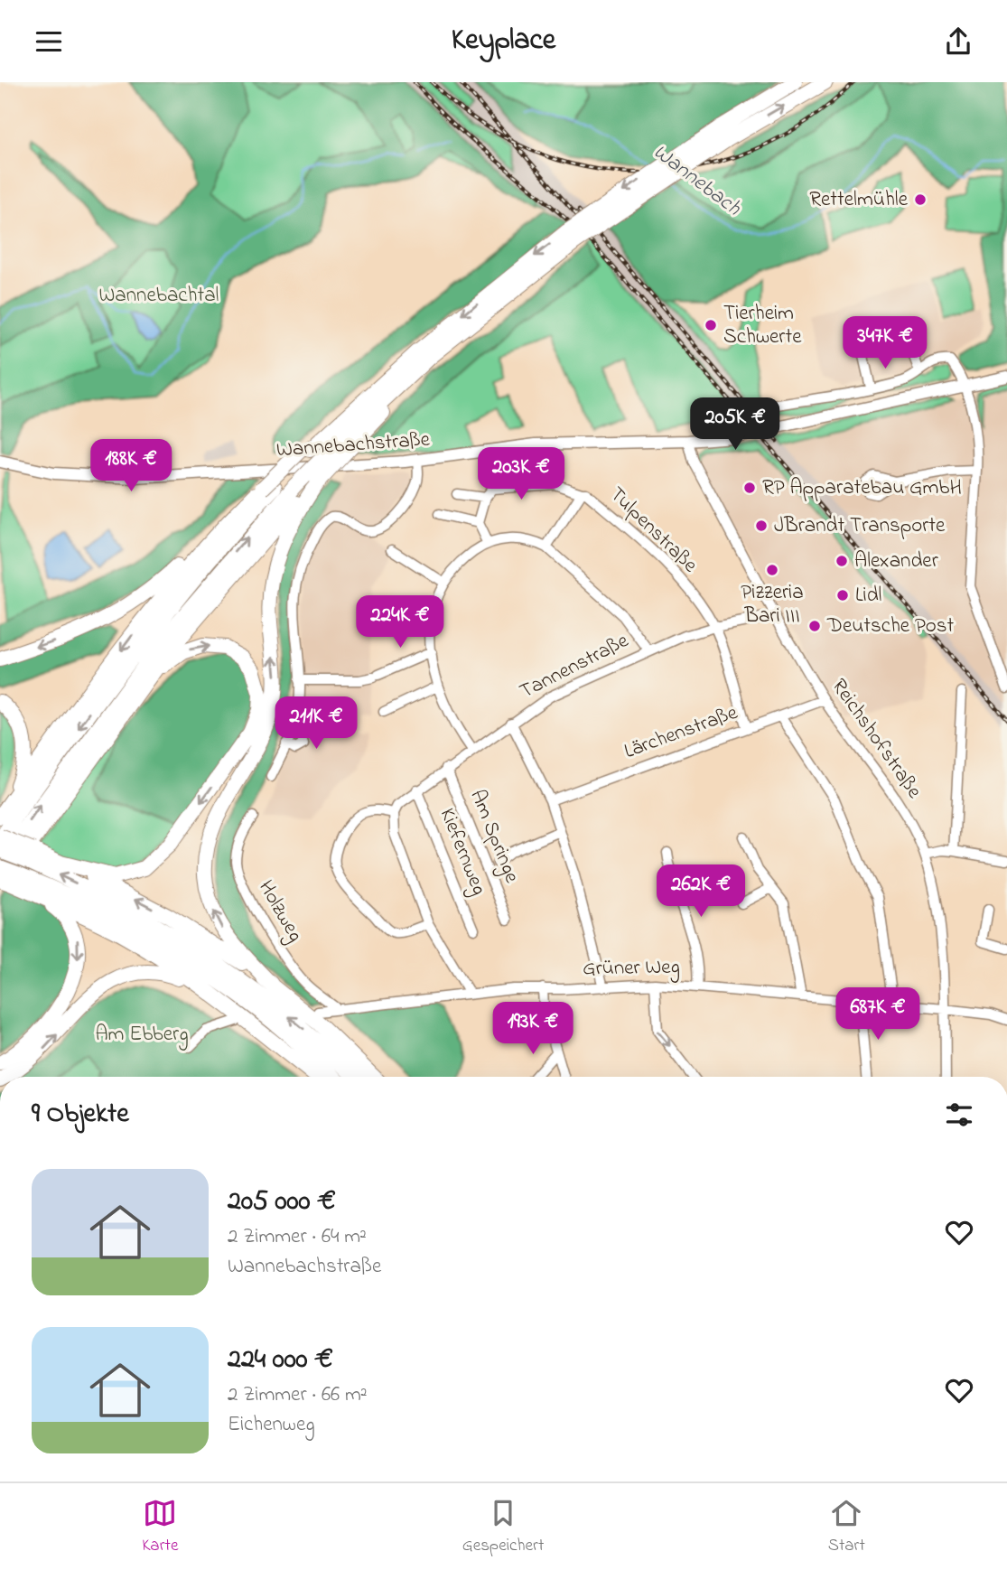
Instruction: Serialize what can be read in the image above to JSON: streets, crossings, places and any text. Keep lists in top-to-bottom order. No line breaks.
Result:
{"streets":{"main road":["Wannebachstraße"],"street":["Tulpenstraße","Tannenstraße","Lärchenstraße","Reichshofstraße","Am Springe","Kiefernweg","Holzweg","Grüner Weg"]},"crossings":[["Wannebachstraße","Reichshofstraße"],["Tulpenstraße","Tannenstraße"],["Tulpenstraße","Lärchenstraße"],["Tannenstraße","Reichshofstraße"],["Tannenstraße","Am Springe"],["Tannenstraße","Kiefernweg"],["Lärchenstraße","Reichshofstraße"],["Reichshofstraße","Grüner Weg"],["Holzweg","Grüner Weg"]],"water":["Wannebach"],"parks":["Wannebachtal","Am Ebberg"],"places":["Rettelmühle","Tierheim Schwerte","RP Apparatebau GmbH","JBrandt Transporte","Alexander","Pizzeria Bari III","Lidl","Deutsche Post"],"page":{"header":"Keyplace","price":["347K €","205K €","188K €","203K €","224K €","211K €","262K €","687K €","193K €"],"heading":"9 Objekte","list":[{"name":"205 000 €","note":"2 Zimmer · 64 m² · Wannebachstraße"},{"name":"224 000 €","note":"2 Zimmer · 66 m² · Eichenweg"}],"tabs":["Karte","Gespeichert","Start"]}}
